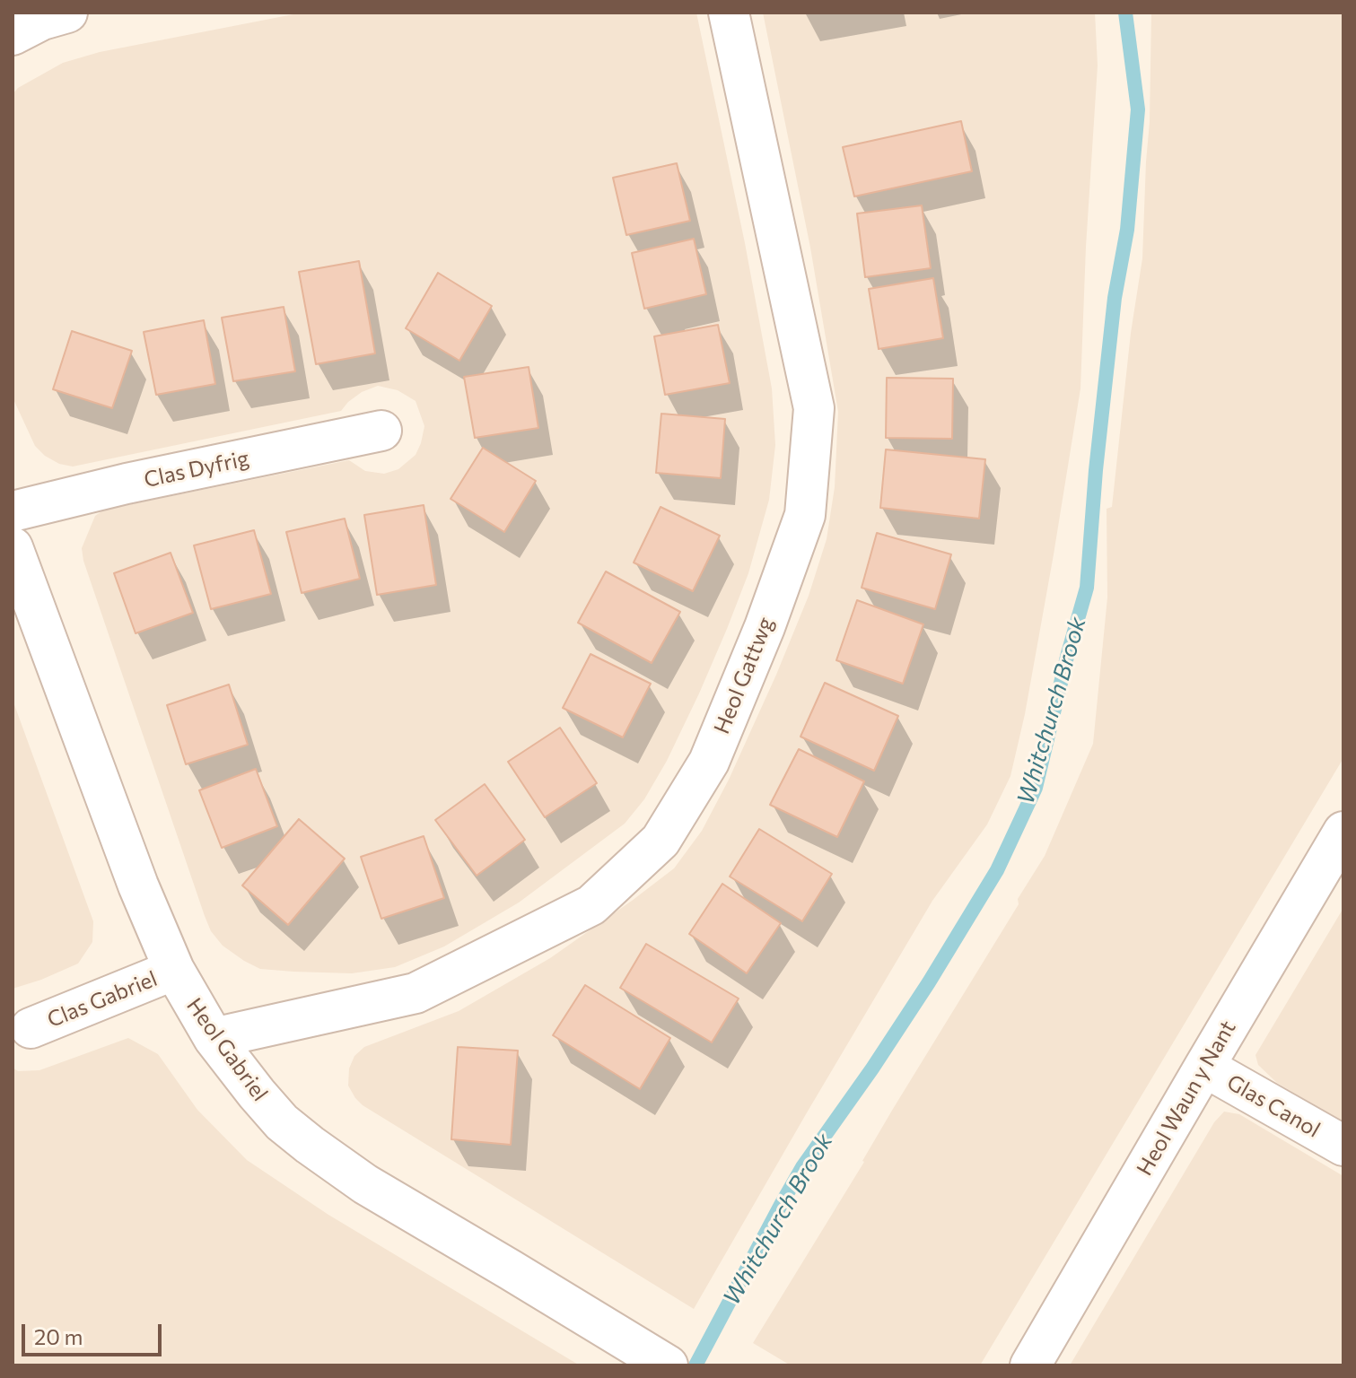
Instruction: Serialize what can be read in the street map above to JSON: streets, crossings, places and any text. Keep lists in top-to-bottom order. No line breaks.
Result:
{"streets":{"street":["Clas Dyfrig","Heol Gattwg","Clas Gabriel","Heol Gabriel","Heol Waun y Nant","Glas Canol"]},"crossings":[["Heol Gattwg","Heol Gabriel"],["Clas Gabriel","Heol Gabriel"],["Heol Waun y Nant","Glas Canol"]],"water":["Whitchurch Brook"],"scale_bar":"20 m"}
